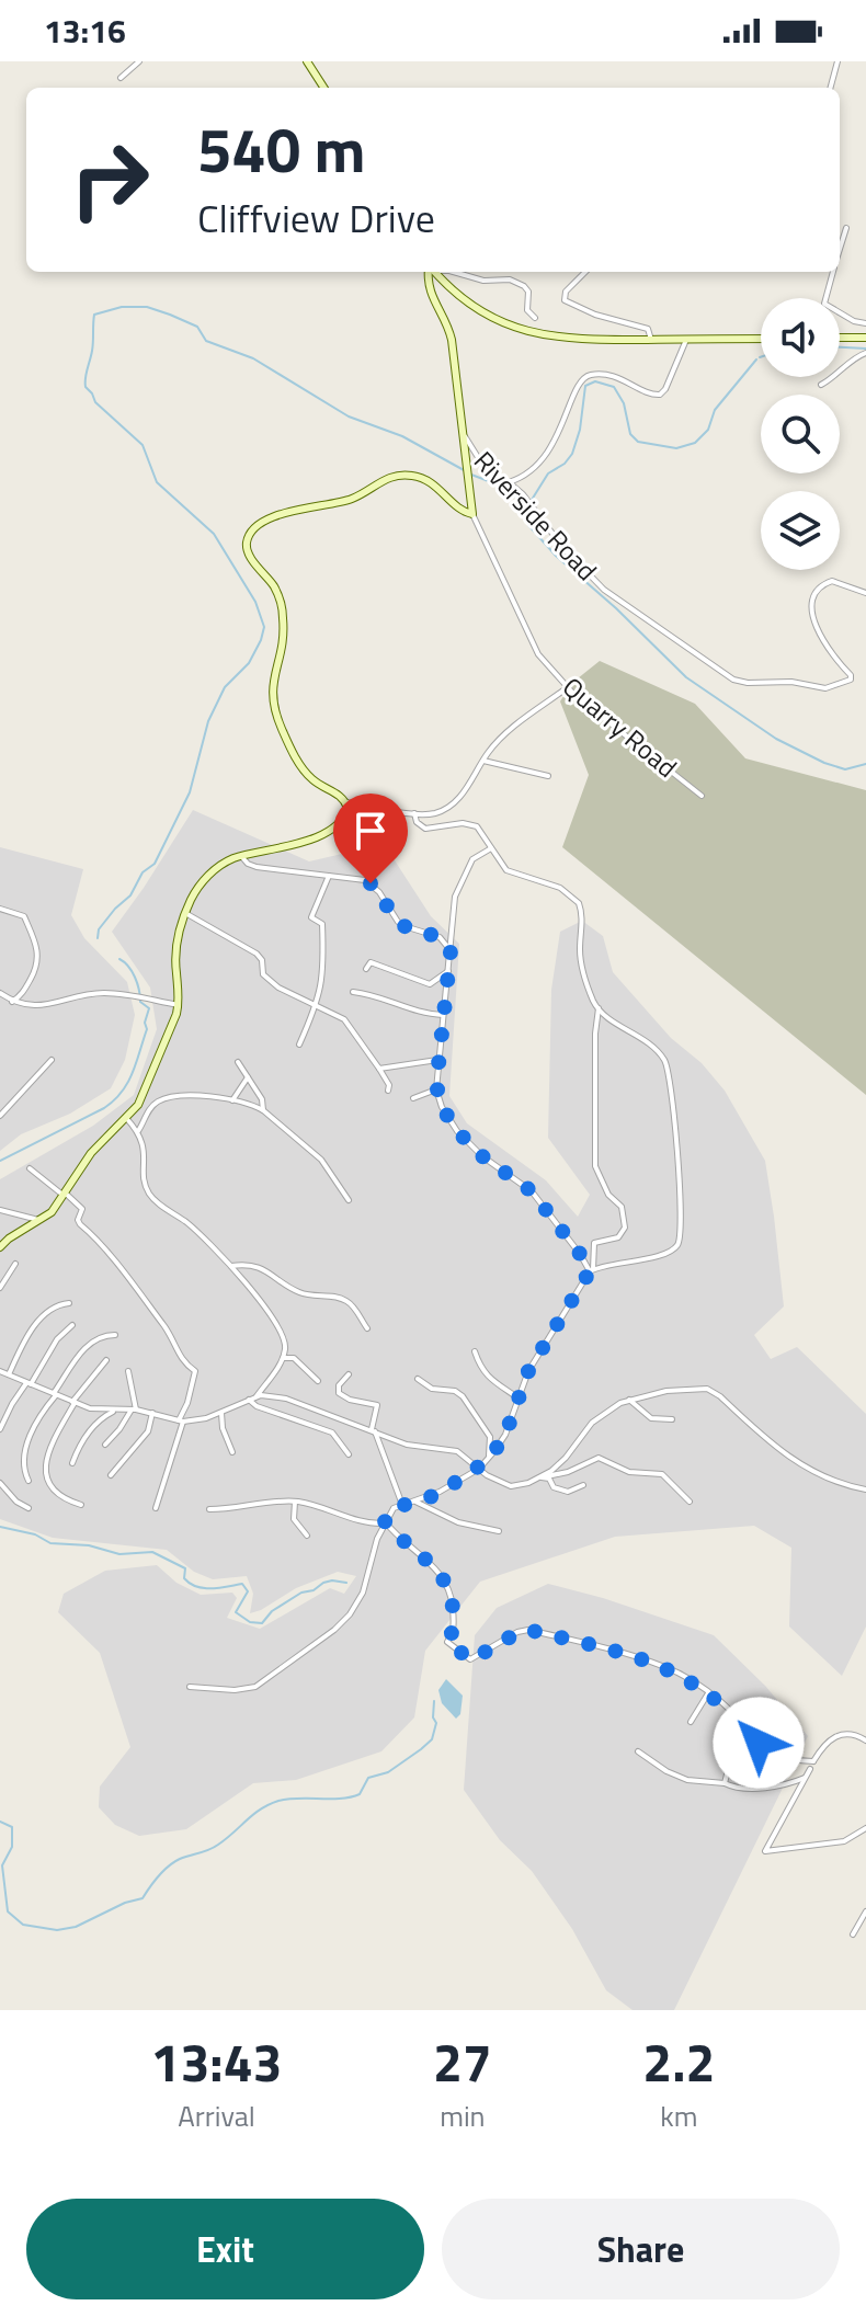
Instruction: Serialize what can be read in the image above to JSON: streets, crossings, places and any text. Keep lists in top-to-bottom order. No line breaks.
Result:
{"streets":{"street":["Riverside Road","Quarry Road"]},"page":{"status":"13:16","turn":["540 m","Cliffview Drive"],"eta":["13:43","Arrival","27","min","2.2","km"],"buttons":["Exit","Share"]}}
